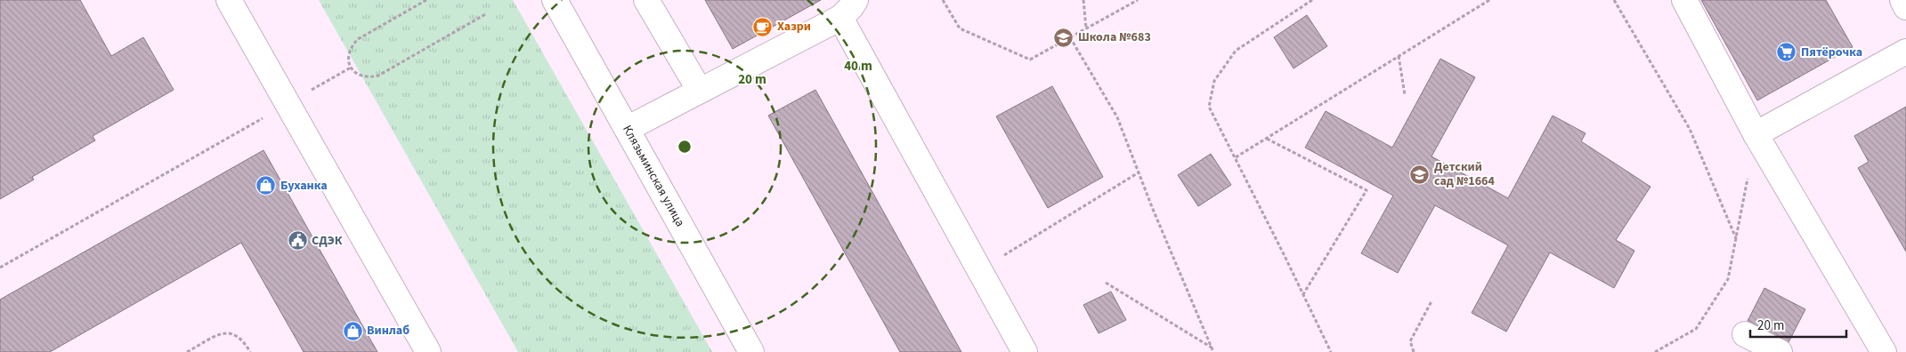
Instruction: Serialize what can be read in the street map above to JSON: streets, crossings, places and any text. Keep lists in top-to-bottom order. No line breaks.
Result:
{"streets":{"street":["Клязьминская улица"]},"places":{"cafe":["Хазри"],"school or university":["Школа №683","Детский сад №1664"],"supermarket":["Пятёрочка"],"shop":["Буханка","Винлаб"],"public building":["СДЭК"]},"scale_bar":"20 m","rings":["40 m","20 m"]}
